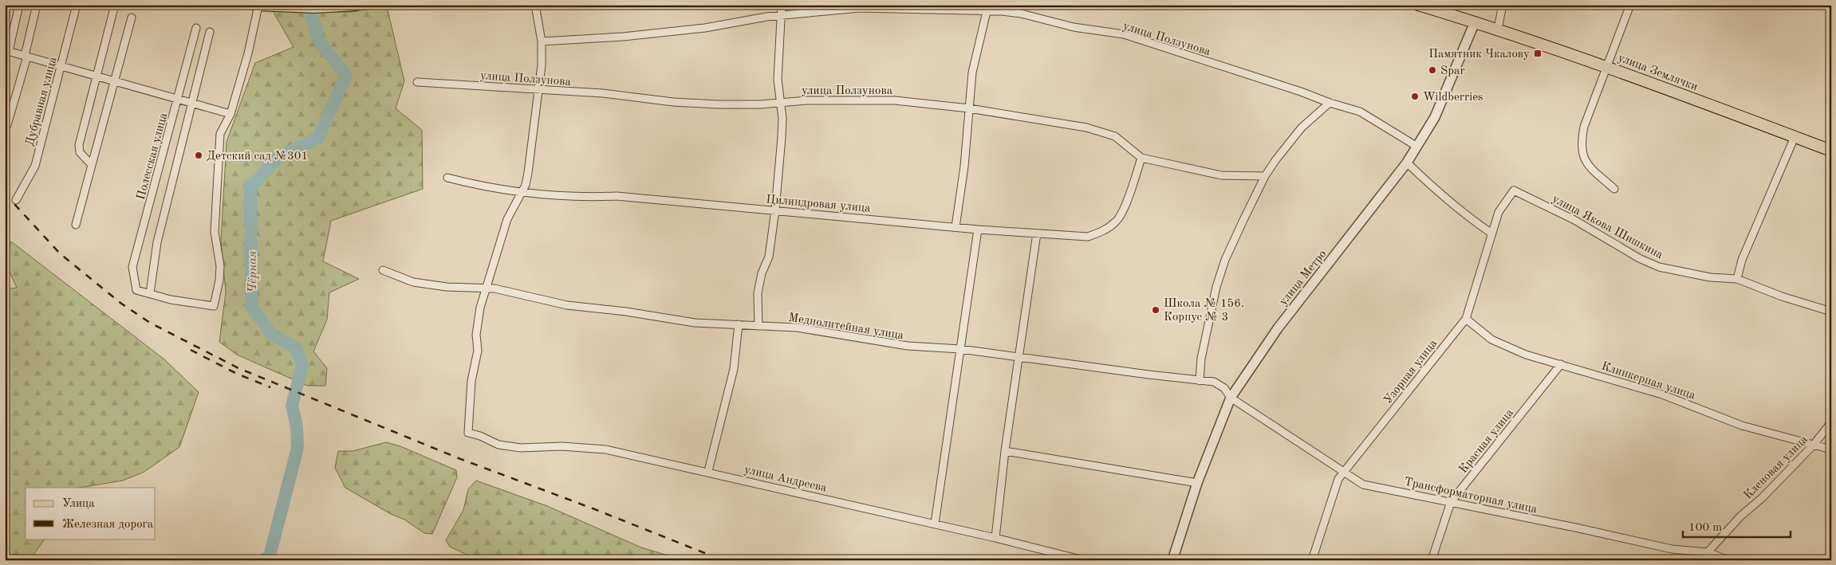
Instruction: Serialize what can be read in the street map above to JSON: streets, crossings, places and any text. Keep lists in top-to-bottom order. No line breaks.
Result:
{"streets":{"main road":["улица Землячки"],"street":["улица Ползунова","Дубравная улица","Полесская улица","Цилиндровая улица","улица Якова Шишкина","улица Метро","Меднолитейная улица","Узорная улица","Клинкерная улица","Красная улица","Кленовая улица","улица Андреева","Трансформаторная улица"]},"crossings":[["улица Ползунова","Цилиндровая улица"],["улица Ползунова","улица Метро"],["улица Землячки","улица Метро"],["улица Якова Шишкина","Узорная улица"],["улица Метро","Меднолитейная улица"],["улица Метро","Трансформаторная улица"],["Меднолитейная улица","улица Андреева"],["Меднолитейная улица","Трансформаторная улица"],["Узорная улица","Клинкерная улица"],["Узорная улица","Трансформаторная улица"],["Клинкерная улица","Красная улица"],["Клинкерная улица","Кленовая улица"],["Красная улица","Трансформаторная улица"],["Кленовая улица","Трансформаторная улица"]],"water":["Чёрная"],"places":{"transit":["Памятник Чкалову"],"other":["Spar","Wildberries","Детский сад №301","Школа № 156. Корпус № 3"]},"legend":["Улица","Железная дорога"],"scale_bar":"100 m"}
